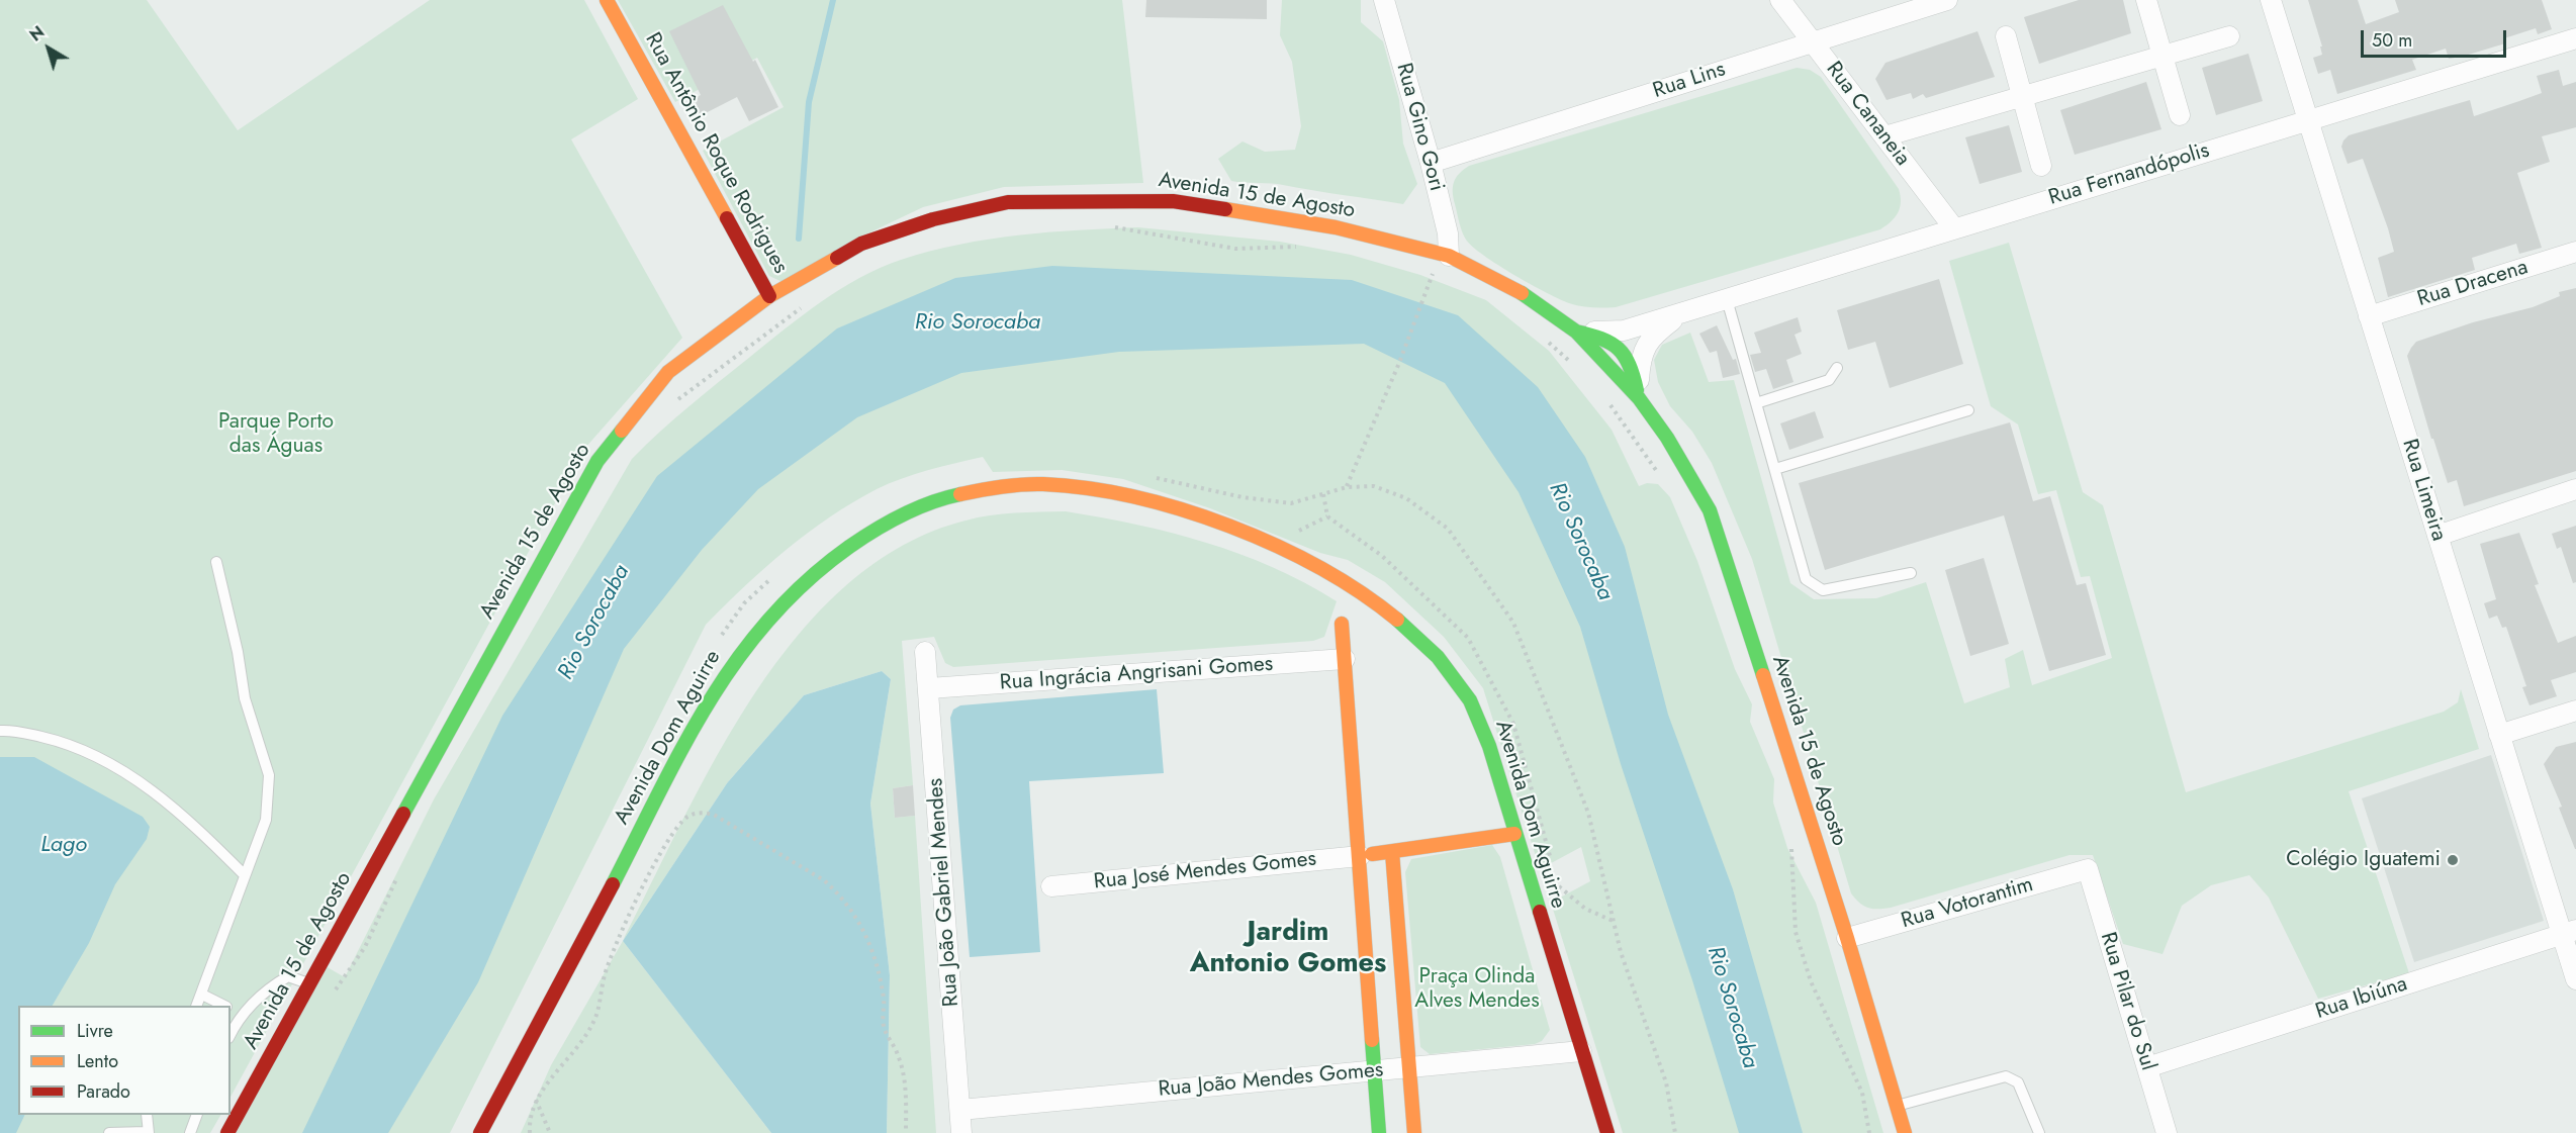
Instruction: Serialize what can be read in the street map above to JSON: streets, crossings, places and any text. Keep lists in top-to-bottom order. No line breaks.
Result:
{"streets":{"main road":["Rua Antônio Roque Rodrigues","Avenida 15 de Agosto","Avenida Dom Aguirre"],"street":["Rua Lins","Rua Cananeia","Rua Gino Gori","Rua Fernandópolis","Rua Dracena","Rua Limeira","Rua Ingrácia Angrisani Gomes","Rua José Mendes Gomes","Rua João Gabriel Mendes","Rua Votorantim","Rua Ibiúna","Rua Pilar do Sul","Rua João Mendes Gomes"]},"crossings":[["Rua Lins","Rua Cananeia"],["Rua Lins","Rua Gino Gori"],["Rua Cananeia","Rua Fernandópolis"],["Rua Gino Gori","Avenida 15 de Agosto"],["Rua Antônio Roque Rodrigues","Avenida 15 de Agosto"],["Rua Fernandópolis","Avenida 15 de Agosto"],["Rua Fernandópolis","Rua Limeira"],["Avenida 15 de Agosto","Rua Votorantim"],["Rua Dracena","Rua Limeira"],["Rua Limeira","Rua Ibiúna"],["Rua Ingrácia Angrisani Gomes","Rua João Gabriel Mendes"],["Avenida Dom Aguirre","Rua João Mendes Gomes"],["Rua João Gabriel Mendes","Rua João Mendes Gomes"],["Rua Votorantim","Rua Pilar do Sul"],["Rua Ibiúna","Rua Pilar do Sul"]],"districts":["Jardim Antonio Gomes"],"water":["Rio Sorocaba","Lago"],"parks":["Parque Porto das Águas","Praça Olinda Alves Mendes"],"places":["Colégio Iguatemi"],"legend":["Livre","Lento","Parado"],"scale_bar":"50 m","north":"top left"}
